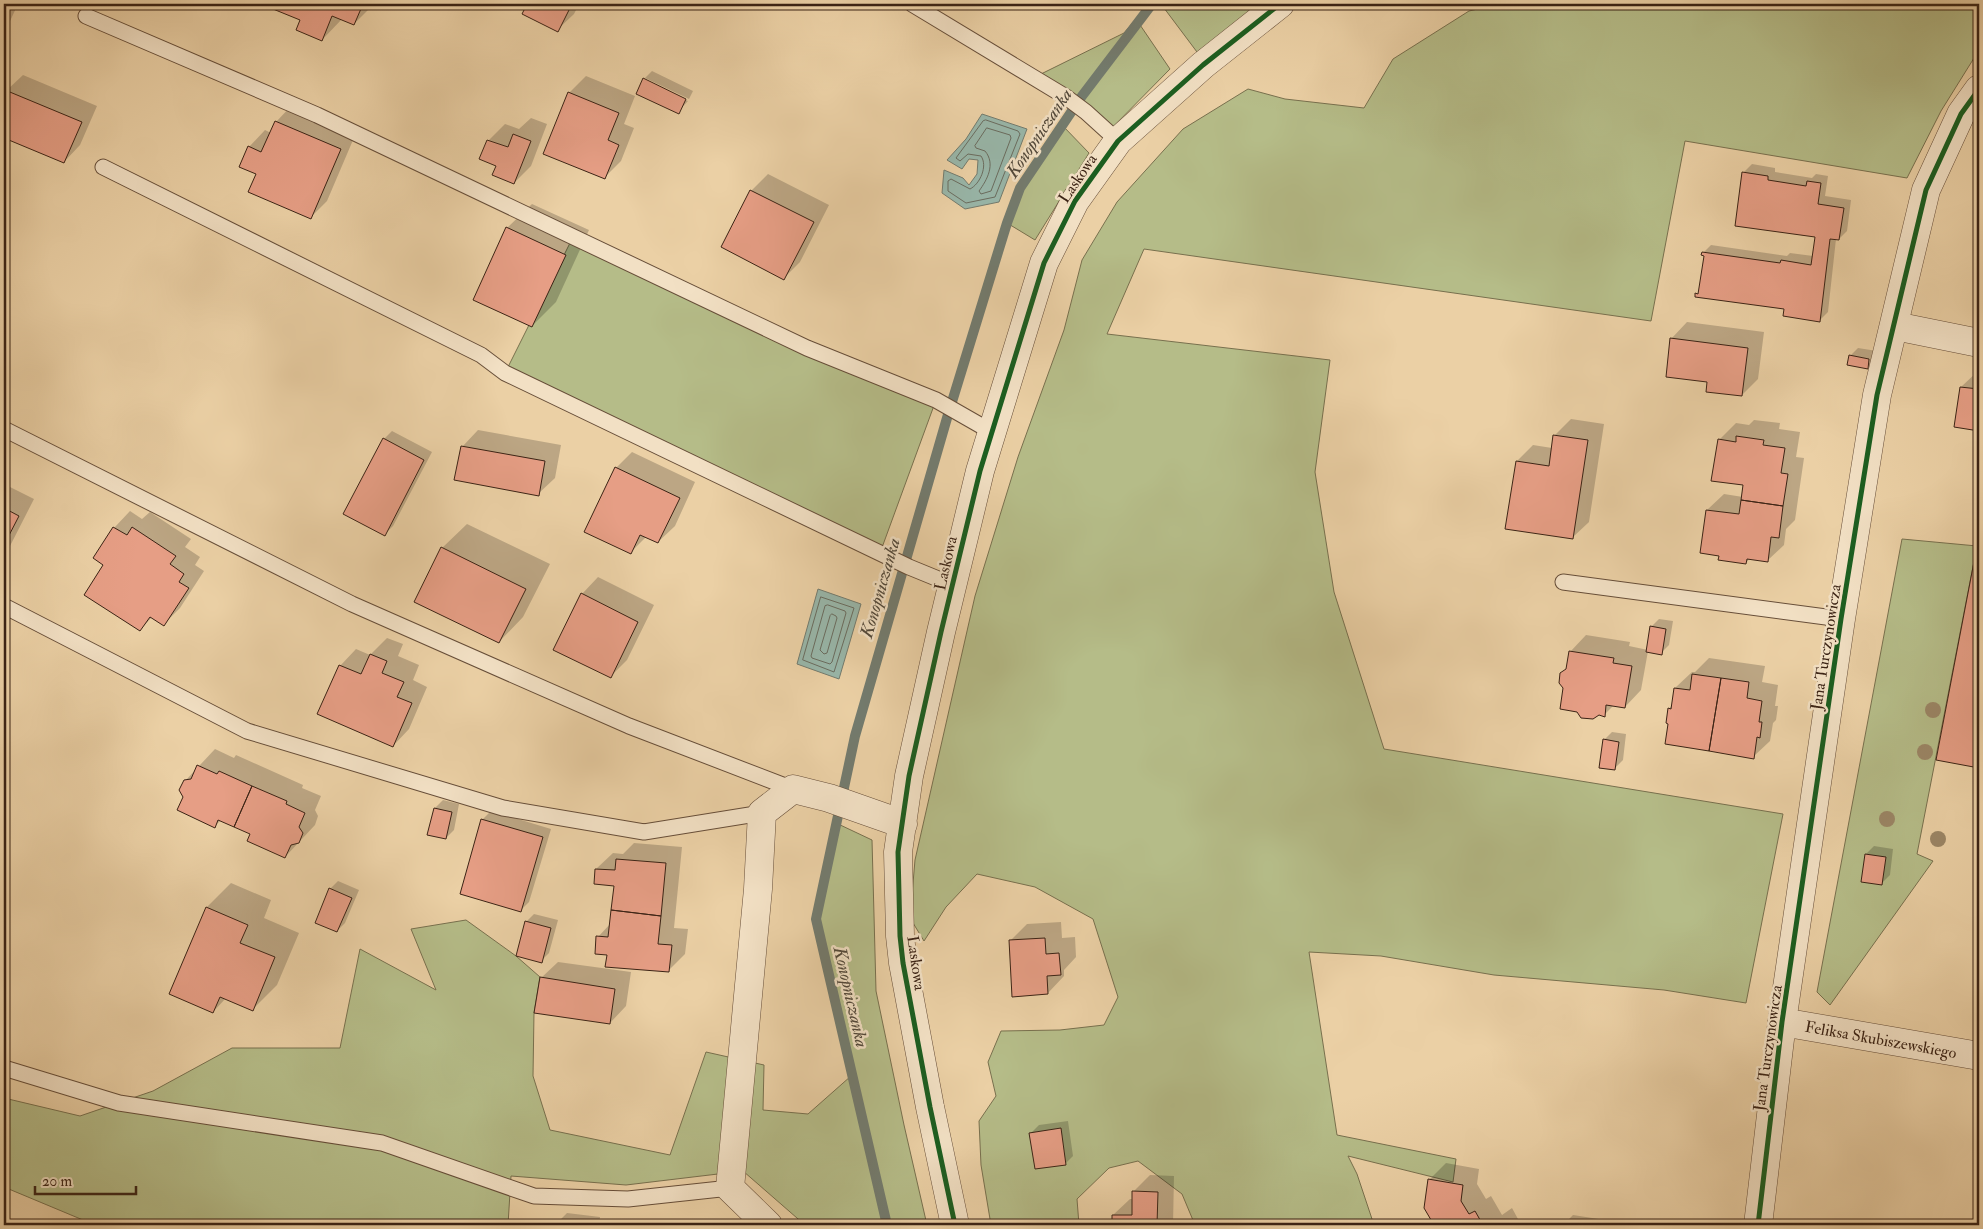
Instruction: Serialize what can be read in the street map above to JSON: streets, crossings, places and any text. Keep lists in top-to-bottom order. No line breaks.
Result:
{"streets":{"street":["Laskowa","Jana Turczynowicza","Feliksa Skubiszewskiego"]},"crossings":[["Jana Turczynowicza","Feliksa Skubiszewskiego"]],"water":["Konopniczanka"],"scale_bar":"20 m"}
